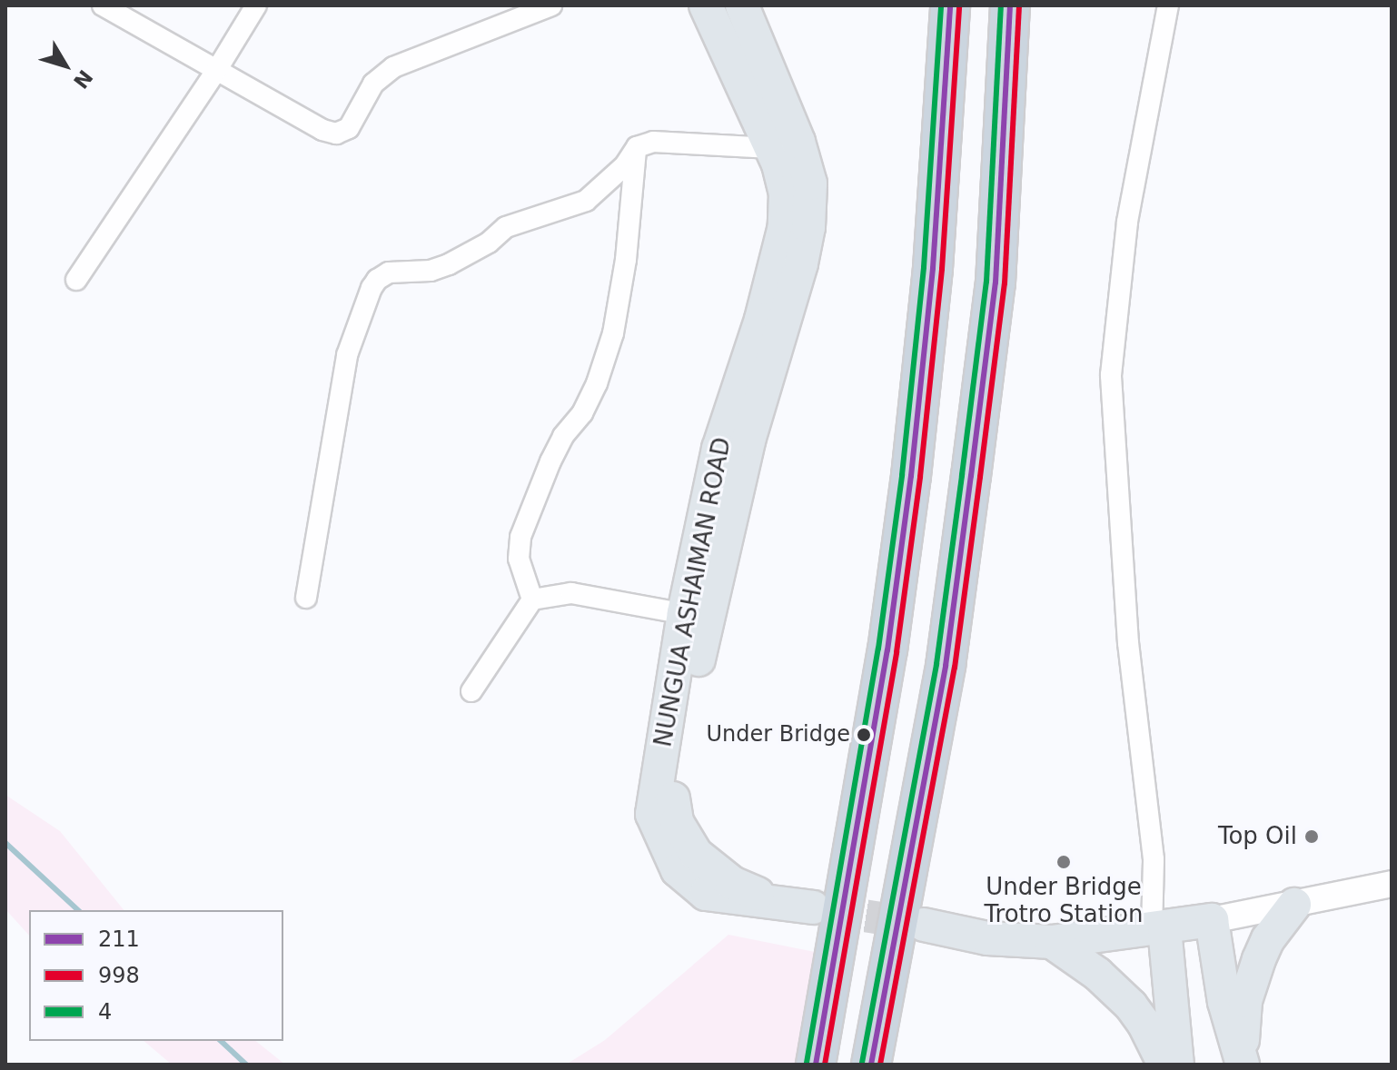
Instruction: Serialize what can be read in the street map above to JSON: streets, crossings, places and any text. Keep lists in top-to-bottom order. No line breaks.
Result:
{"streets":{"main road":["NUNGUA ASHAIMAN ROAD"]},"places":["Under Bridge","Top Oil","Under Bridge Trotro Station"],"lines":["transit line 211","transit line 4","transit line 998"],"legend":["211","998","4"],"north":"bottom right"}
